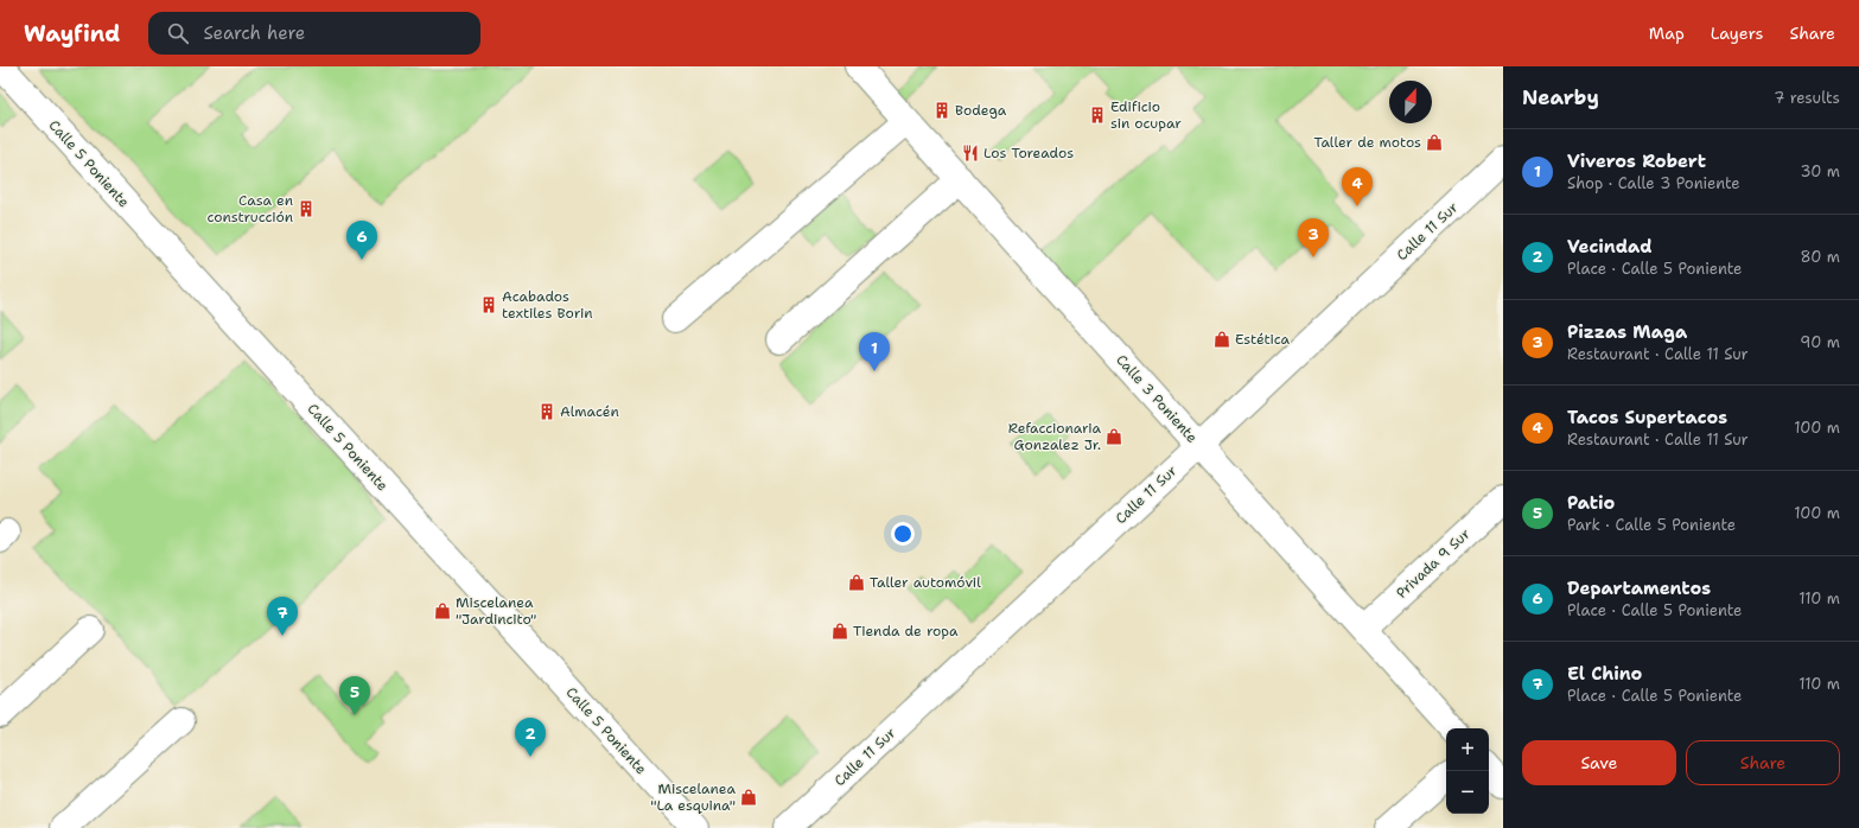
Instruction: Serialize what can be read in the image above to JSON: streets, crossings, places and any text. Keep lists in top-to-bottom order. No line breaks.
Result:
{"streets":{"street":["Calle 5 Poniente","Calle 11 Sur","Calle 3 Poniente","Privada 9 Sur"]},"crossings":[["Calle 11 Sur","Calle 3 Poniente"],["Calle 3 Poniente","Privada 9 Sur"]],"places":{"building":["Bodega","Edificio sin ocupar","Casa en construcción","Acabados textiles Borin","Almacén"],"shop":["Taller de motos","Estética","Refaccionaria Gonzalez Jr.","Taller automóvil","Miscelanea \"Jardincito\"","Tienda de ropa","Miscelanea \"La esquina\""],"restaurant":["Los Toreados"]},"north":"top","page":{"header":"Wayfind","search":"Search here","nav":["Map","Layers","Share"],"heading":["Nearby","7 results"],"list":[{"mark":"1","name":"Viveros Robert","note":"Shop · Calle 3 Poniente","value":"30 m"},{"mark":"2","name":"Vecindad","note":"Place · Calle 5 Poniente","value":"80 m"},{"mark":"3","name":"Pizzas Maga","note":"Restaurant · Calle 11 Sur","value":"90 m"},{"mark":"4","name":"Tacos Supertacos","note":"Restaurant · Calle 11 Sur","value":"100 m"},{"mark":"5","name":"Patio","note":"Park · Calle 5 Poniente","value":"100 m"},{"mark":"6","name":"Departamentos","note":"Place · Calle 5 Poniente","value":"110 m"},{"mark":"7","name":"El Chino","note":"Place · Calle 5 Poniente","value":"110 m"}],"pins":["4","3","6","1","7","5","2"],"buttons":["Save","Share"],"map_buttons":["+","−"]}}
